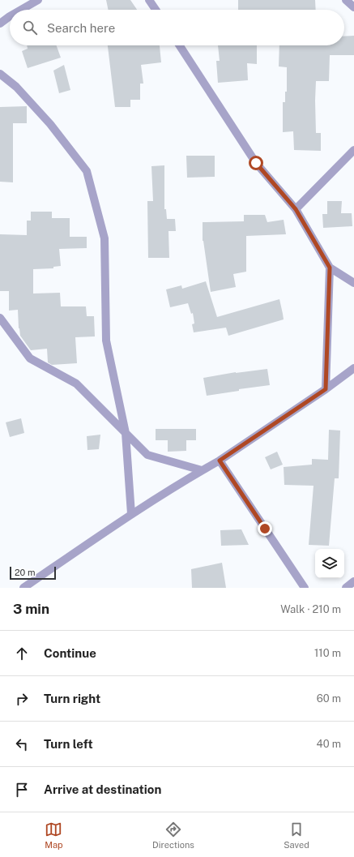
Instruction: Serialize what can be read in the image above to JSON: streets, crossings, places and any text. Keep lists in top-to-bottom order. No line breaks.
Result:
{"scale_bar":"20 m","page":{"search":"Search here","scale":"20 m","heading":["3 min","Walk · 210 m"],"list":[["Continue","110 m"],["Turn right","60 m"],["Turn left","40 m"],"Arrive at destination"],"nav":["Map","Directions","Saved"]}}
